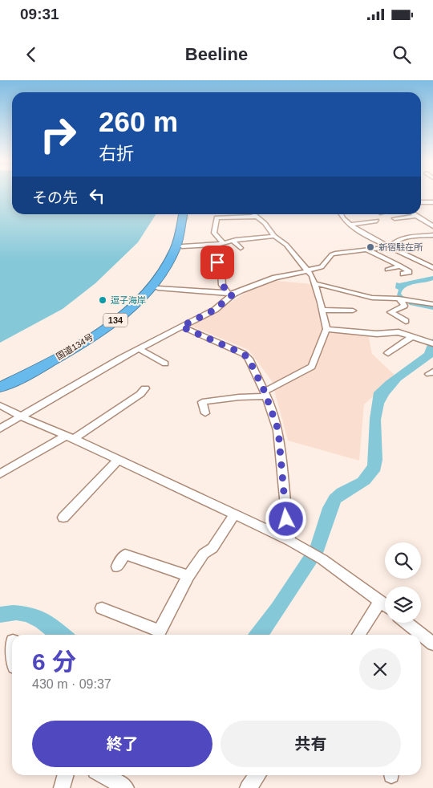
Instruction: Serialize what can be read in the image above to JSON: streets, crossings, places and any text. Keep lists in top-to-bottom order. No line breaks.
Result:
{"streets":{"highway":["134","国道134号"]},"places":["新宿駐在所","逗子海岸"],"page":{"status":"09:31","header":"Beeline","turn":["260 m","右折"],"then":"その先","heading":["6 分","430 m · 09:37"],"buttons":["終了","共有"]}}
